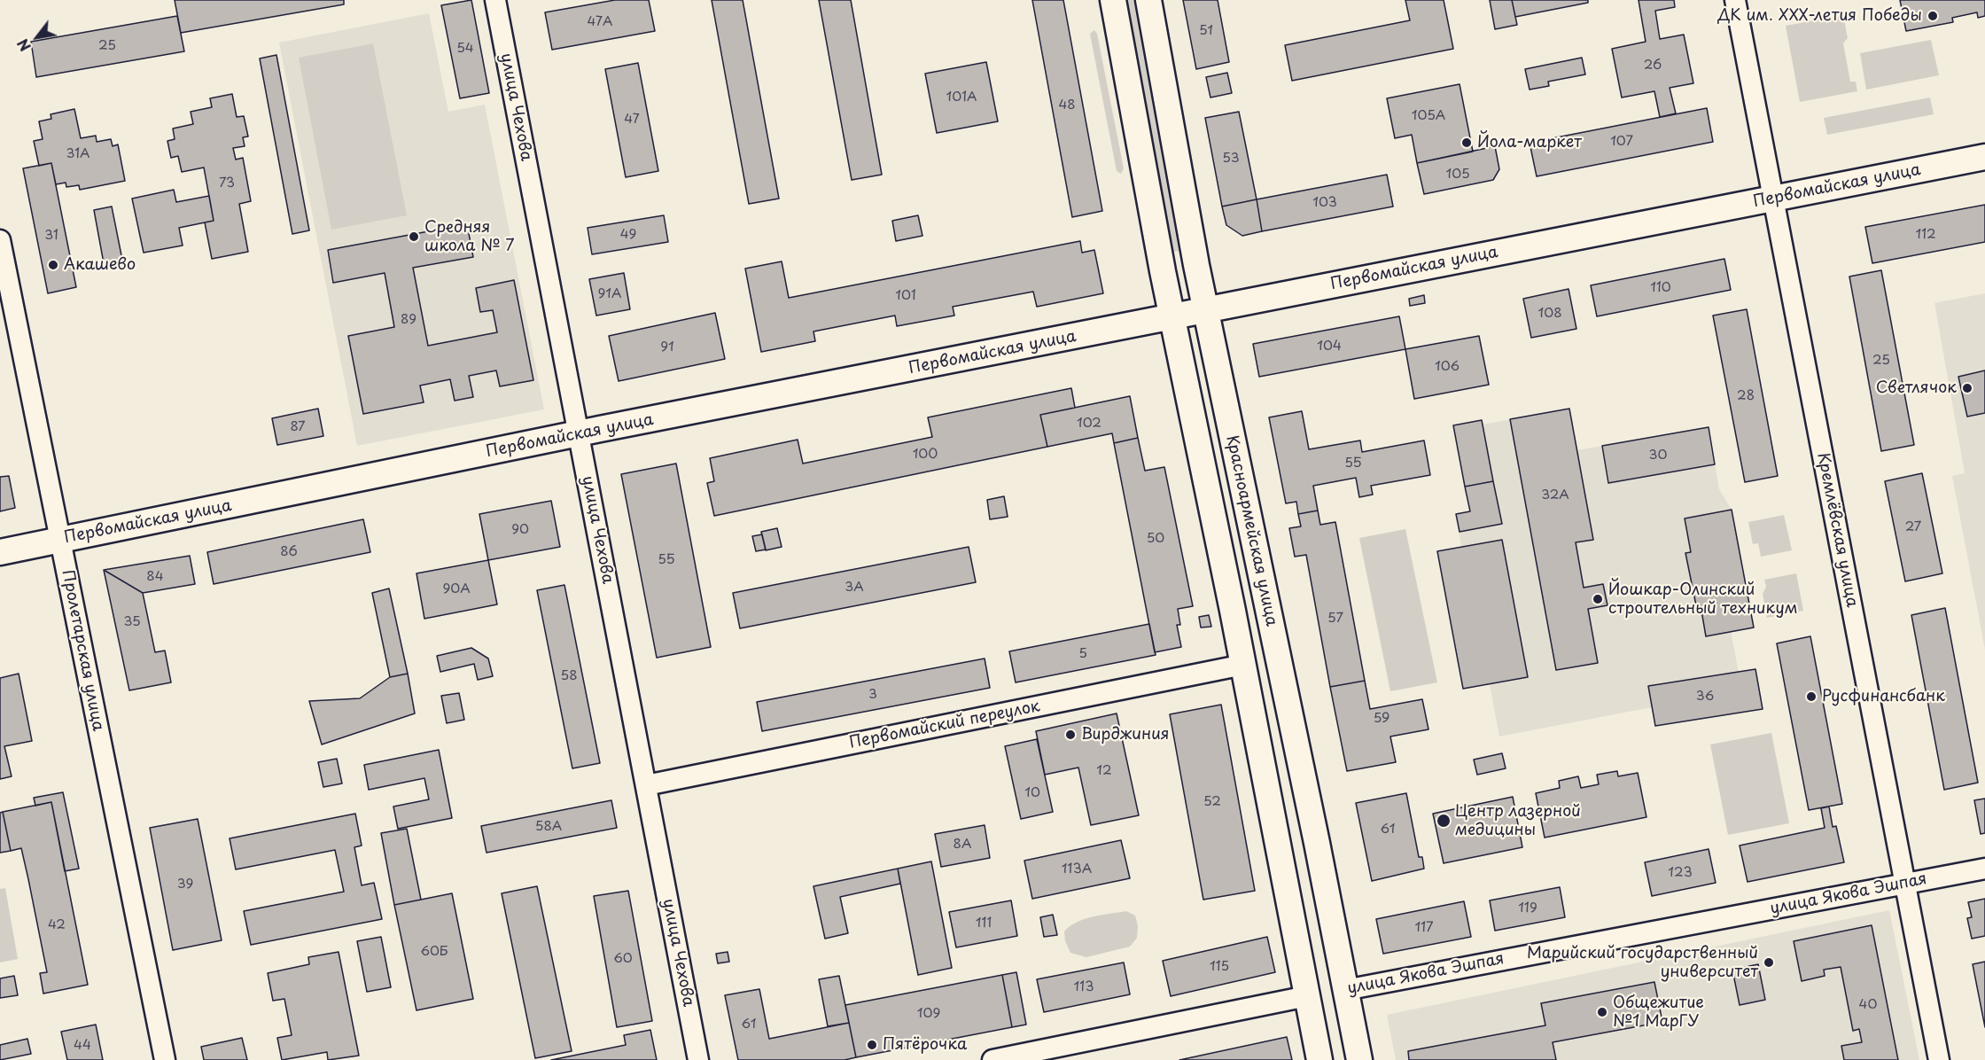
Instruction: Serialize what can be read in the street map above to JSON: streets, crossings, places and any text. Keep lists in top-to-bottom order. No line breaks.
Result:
{"streets":{"main road":["Первомайская улица","Красноармейская улица","улица Якова Эшпая"],"street":["улица Чехова","Кремлёвская улица","Пролетарская улица","Первомайский переулок"]},"crossings":[["улица Чехова","Первомайская улица"],["улица Чехова","Первомайский переулок"],["Первомайская улица","Кремлёвская улица"],["Первомайская улица","Красноармейская улица"],["Первомайская улица","Пролетарская улица"],["Кремлёвская улица","улица Якова Эшпая"],["Красноармейская улица","улица Якова Эшпая"]],"places":["ДК им. ХХХ-летия Победы","Йола-маркет","Средняя школа № 7","Акашево","Светлячок","Йошкар-Олинский строительный техникум","Русфинансбанк","Вирджиния","Центр лазерной медицины","Марийский государственный университет","Общежитие №1 МарГУ","Пятёрочка"],"house_numbers":["47А","51","25","54","26","101А","48","105А","47","107","31А","53","105","73","103","49","112","31","110","91А","101","108","89","104","91","25","106","28","102","87","100","30","55","32А","27","90","50","86","55","84","3А","90А","57","35","5","58","3","36","59","12","10","52","58А","61","8А","113А","123","39","119","111","42","117","60Б","60","115","113","40","109","61","44"],"north":"bottom left"}
